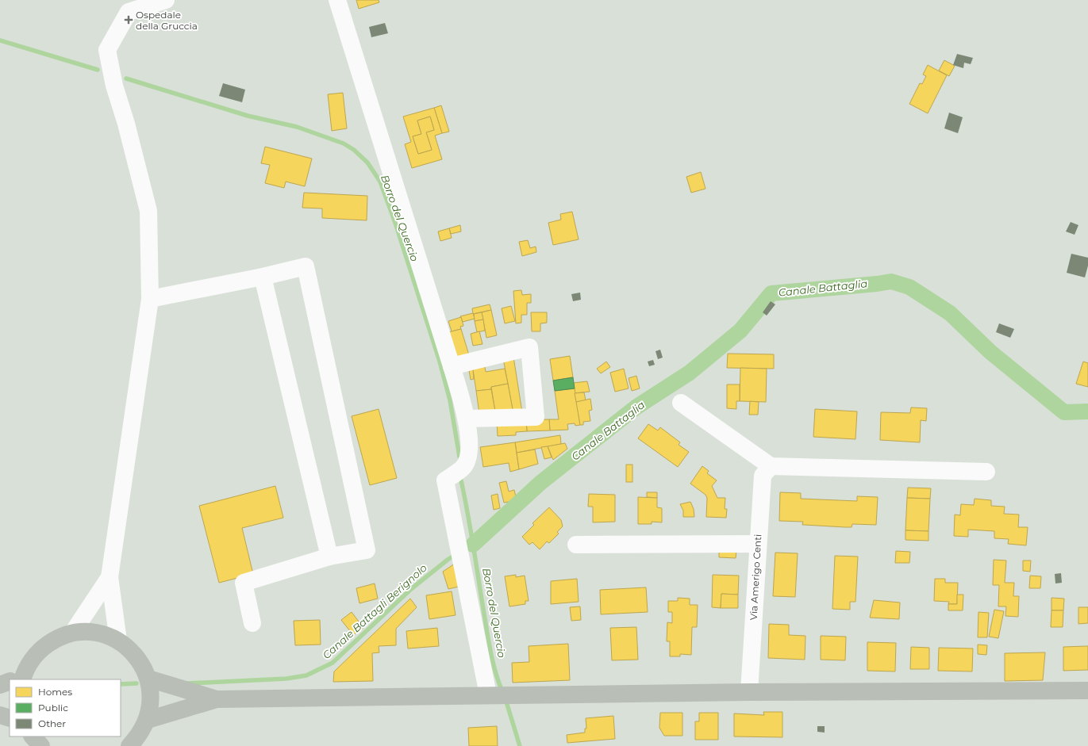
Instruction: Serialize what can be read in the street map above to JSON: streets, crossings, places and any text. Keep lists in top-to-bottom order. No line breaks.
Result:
{"streets":{"street":["Via Amerigo Centi"]},"water":["Borro del Quercio","Canale Battaglia","Canale Battagli Berignolo"],"places":{"health":["Ospedale della Gruccia"]},"legend":["Homes","Public","Other"]}
